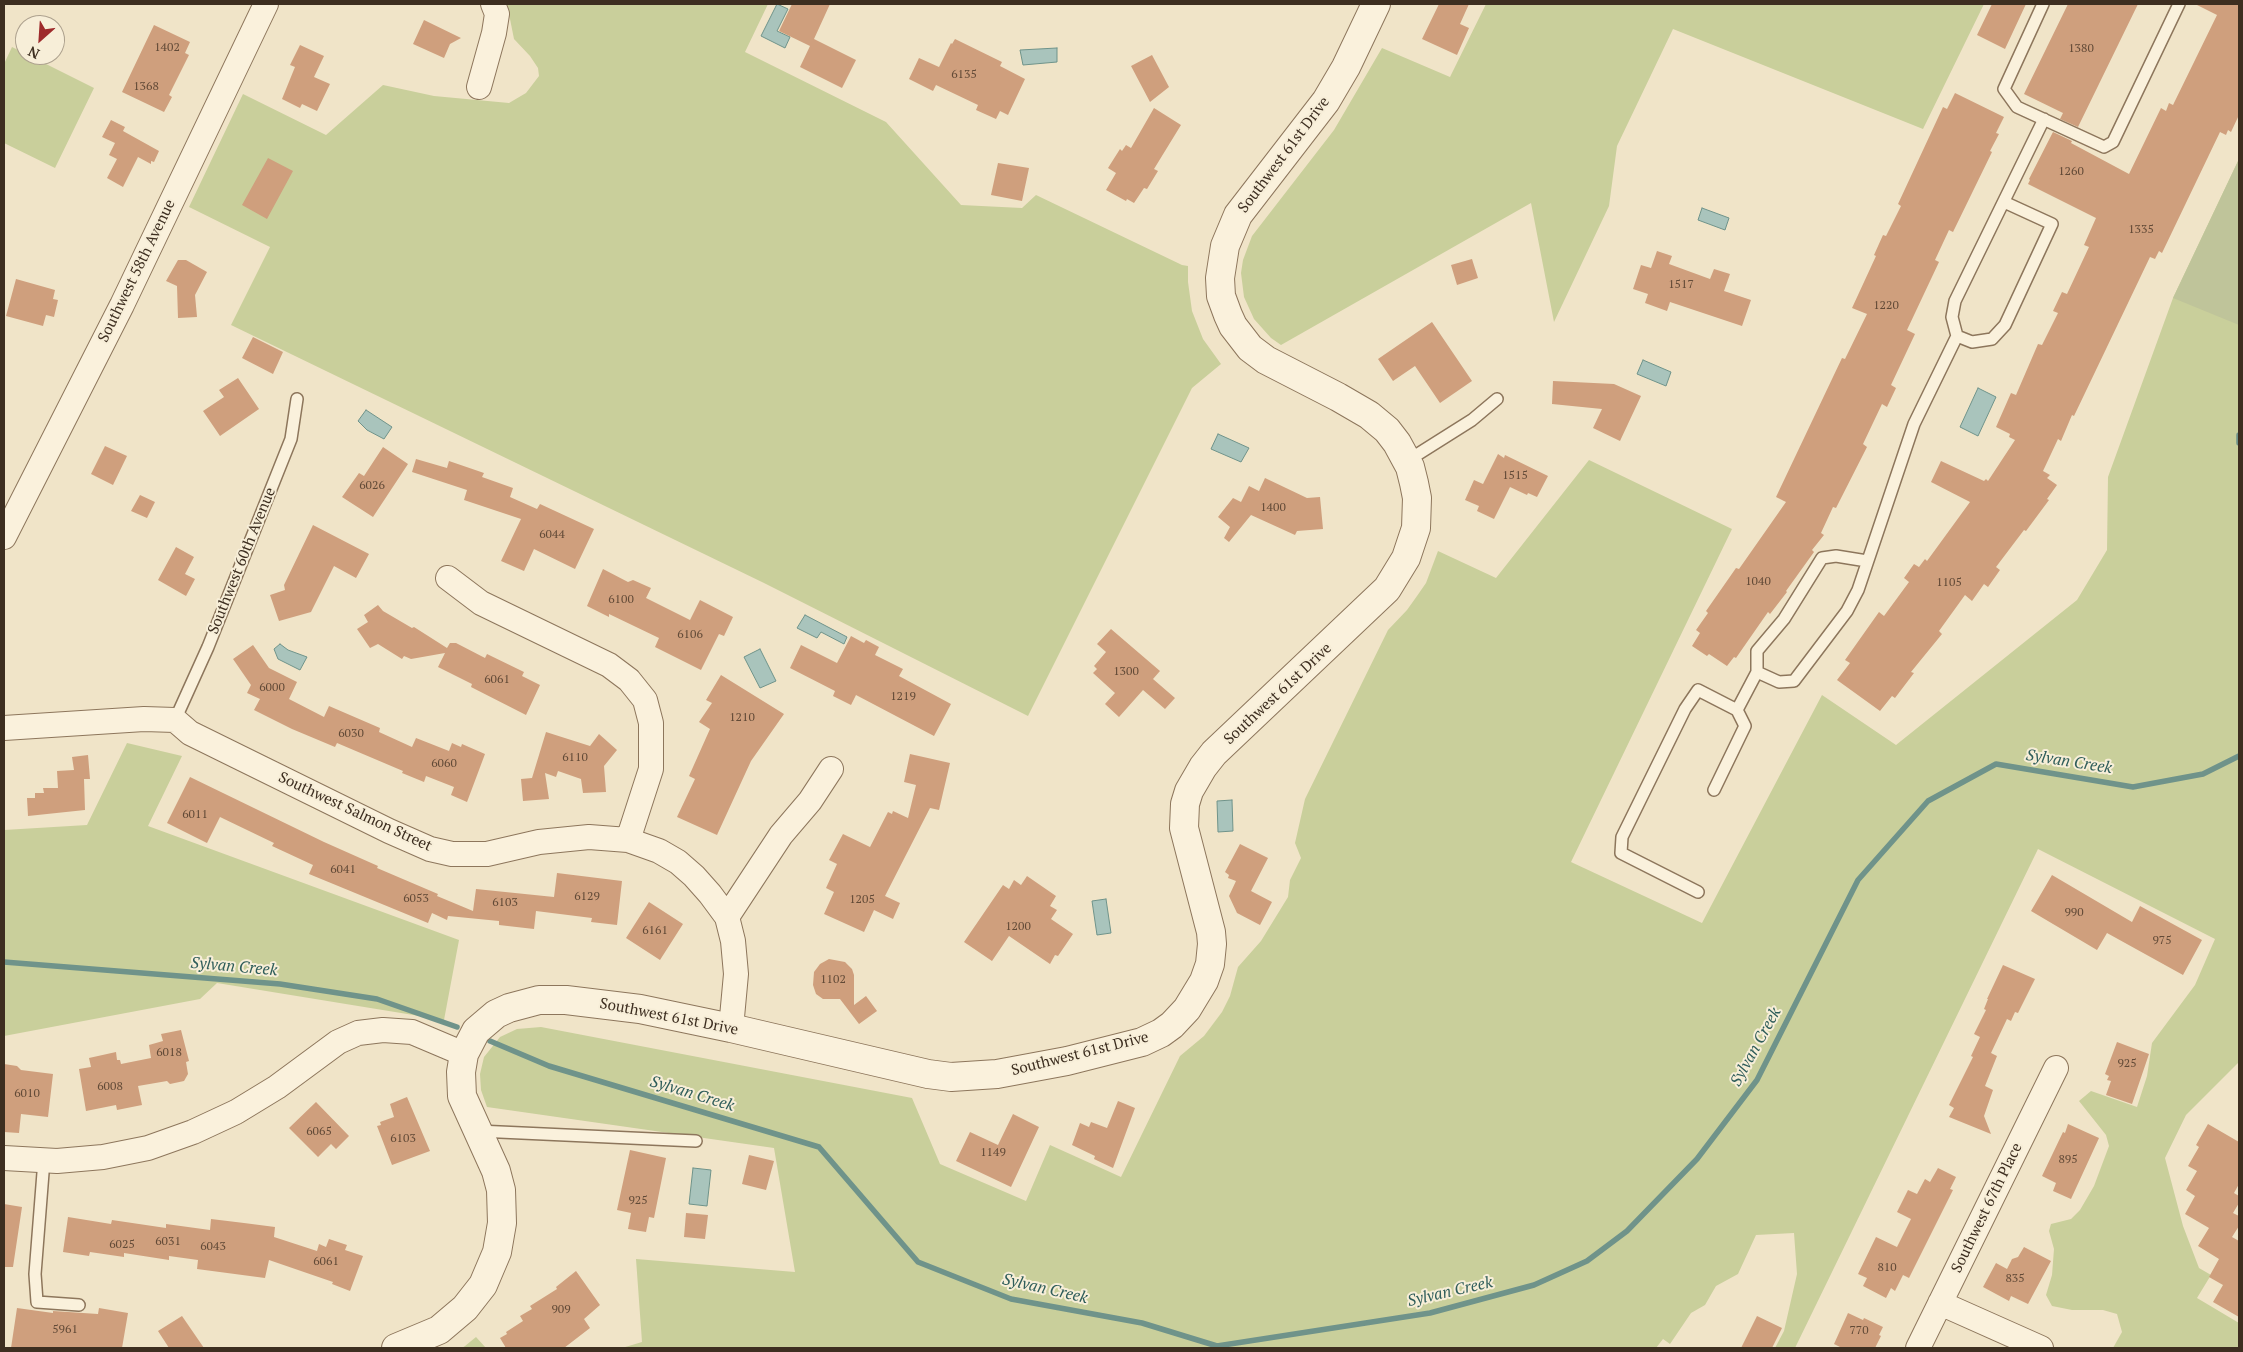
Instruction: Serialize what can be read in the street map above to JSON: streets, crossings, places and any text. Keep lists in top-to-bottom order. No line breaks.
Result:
{"streets":{"street":["Southwest 61st Drive","Southwest 58th Avenue","Southwest Salmon Street","Southwest 67th Place"],"lane":["Southwest 60th Avenue"]},"crossings":[["Southwest 61st Drive","Southwest Salmon Street"],["Southwest 60th Avenue","Southwest Salmon Street"]],"water":["Sylvan Creek"],"house_numbers":["1402","1380","6135","1368","1260","1335","1517","1220","1515","6026","1400","6044","1040","1105","6100","6106","1300","6061","6000","1219","1210","6030","6110","6060","6011","6041","6129","6053","1205","6103","990","1200","6161","975","1102","6018","925","6008","6010","6065","6103","1149","895","925","6031","6025","6043","6061","810","835","909","5961","770"],"north":"bottom left"}
